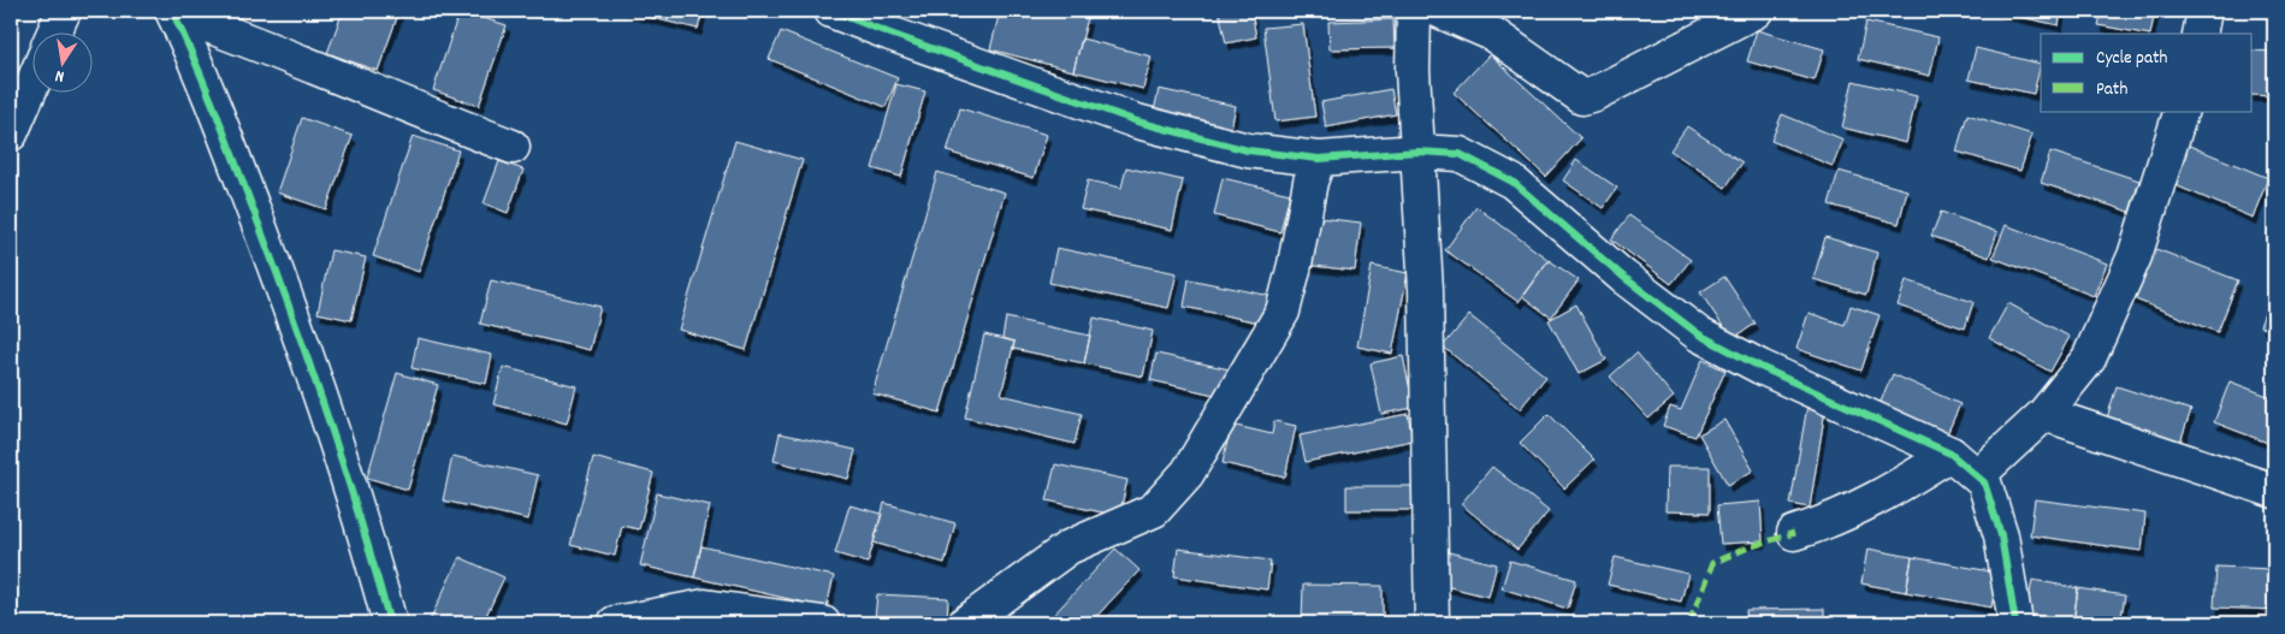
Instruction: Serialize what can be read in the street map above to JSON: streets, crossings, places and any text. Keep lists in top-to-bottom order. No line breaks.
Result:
{"legend":["Cycle path","Path"],"north":"bottom"}
